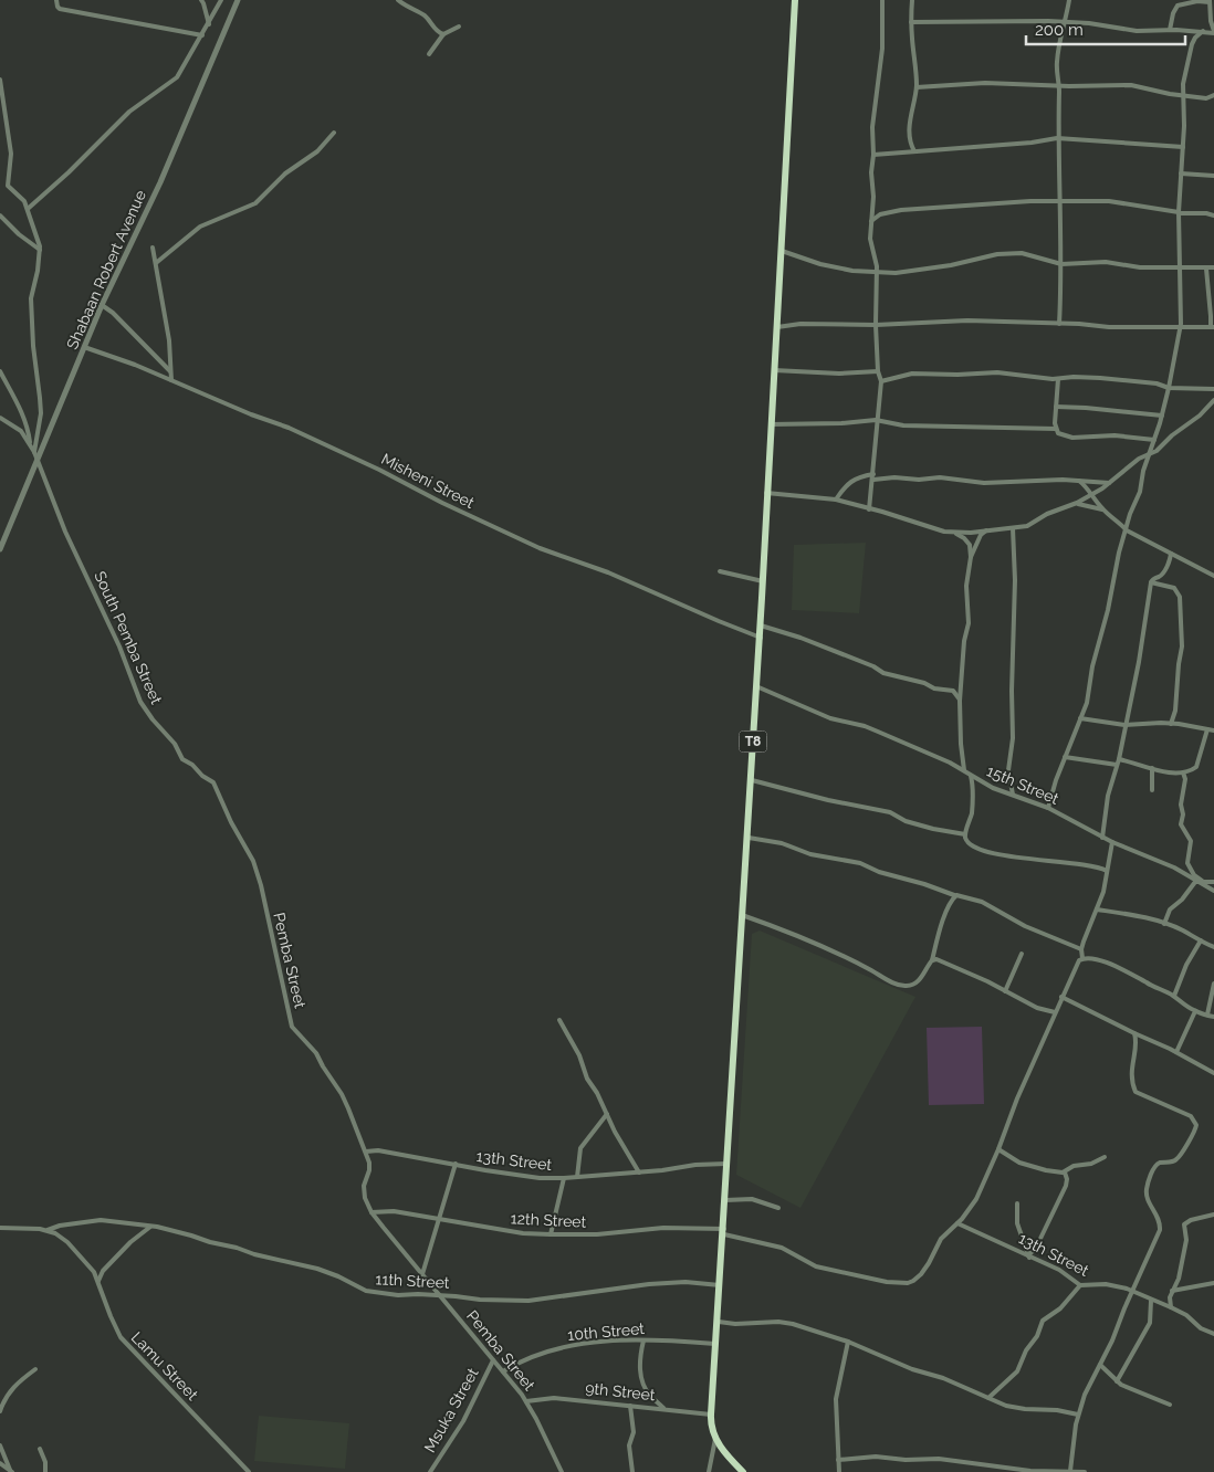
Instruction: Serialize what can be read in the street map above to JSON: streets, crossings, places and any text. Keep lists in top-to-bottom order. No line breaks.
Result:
{"streets":{"highway":["T8"],"street":["Shabaan Robert Avenue","Misheni Street","South Pemba Street","15th Street","Pemba Street","13th Street","12th Street","11th Street","10th Street","Lamu Street","9th Street","Msuka Street"]},"crossings":[["Shabaan Robert Avenue","Misheni Street"],["Shabaan Robert Avenue","South Pemba Street"],["Misheni Street","T8"],["South Pemba Street","Pemba Street"],["T8","15th Street"],["T8","13th Street"],["T8","12th Street"],["T8","11th Street"],["T8","10th Street"],["T8","9th Street"],["Pemba Street","13th Street"],["Pemba Street","12th Street"],["Pemba Street","11th Street"],["Pemba Street","10th Street"],["Pemba Street","9th Street"],["Pemba Street","Msuka Street"],["13th Street","12th Street"],["11th Street","Lamu Street"]],"scale_bar":"200 m"}
